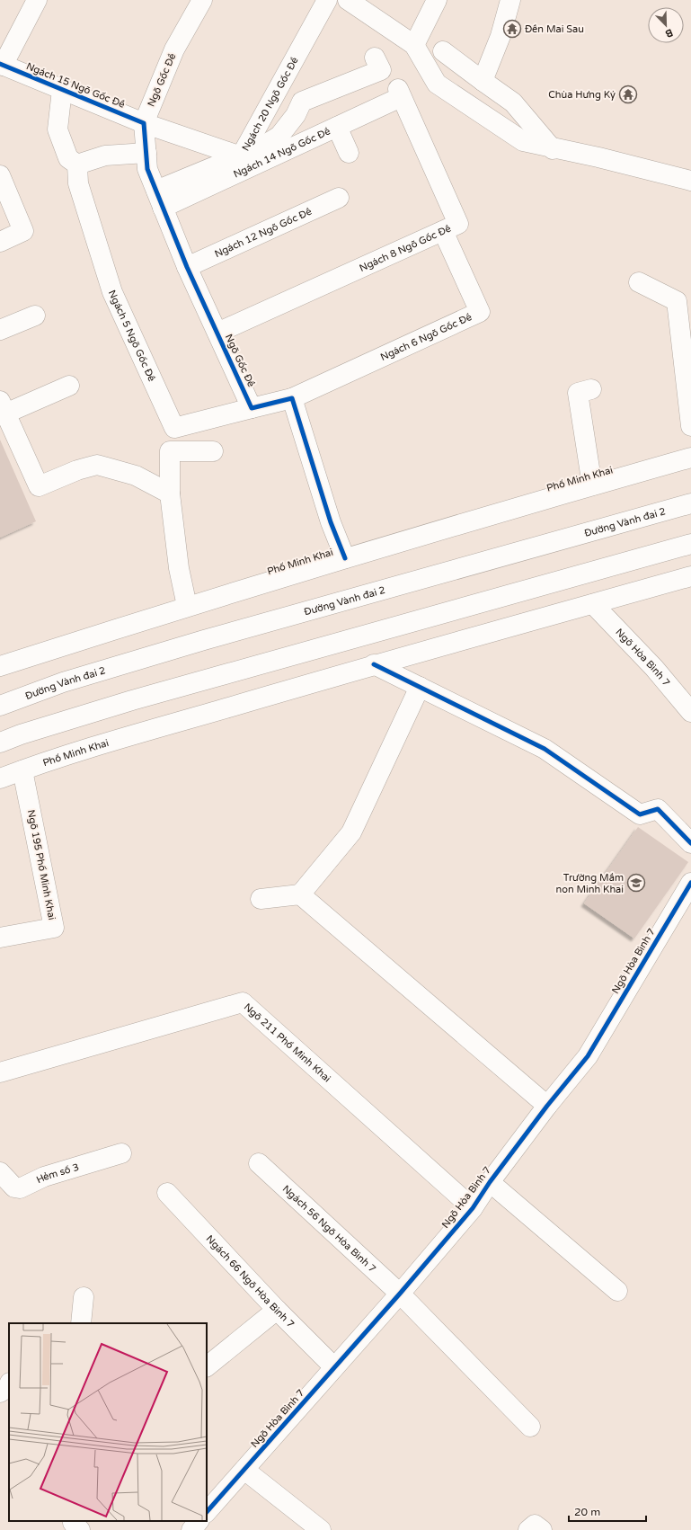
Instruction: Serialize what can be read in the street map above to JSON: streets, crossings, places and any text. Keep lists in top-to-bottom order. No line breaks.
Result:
{"streets":{"main road":["Ngõ Gốc Đề","Ngách 15 Ngõ Gốc Đề","Ngách 20 Ngõ Gốc Đề","Ngách 14 Ngõ Gốc Đề","Ngách 12 Ngõ Gốc Đề","Ngách 8 Ngõ Gốc Đề","Ngách 5 Ngõ Gốc Đề","Ngách 6 Ngõ Gốc Đề","Phố Minh Khai","Đường Vành đai 2","Ngõ Hòa Bình 7","Ngõ 195 Phố Minh Khai","Ngõ 211 Phố Minh Khai","Hẻm số 3","Ngách 56 Ngõ Hòa Bình 7","Ngách 66 Ngõ Hòa Bình 7"]},"crossings":[["Ngõ Gốc Đề","Ngách 15 Ngõ Gốc Đề"],["Ngõ Gốc Đề","Ngách 20 Ngõ Gốc Đề"],["Ngõ Gốc Đề","Ngách 14 Ngõ Gốc Đề"],["Ngõ Gốc Đề","Ngách 12 Ngõ Gốc Đề"],["Ngõ Gốc Đề","Ngách 8 Ngõ Gốc Đề"],["Ngõ Gốc Đề","Ngách 5 Ngõ Gốc Đề"],["Ngách 15 Ngõ Gốc Đề","Ngách 20 Ngõ Gốc Đề"],["Ngách 14 Ngõ Gốc Đề","Ngách 8 Ngõ Gốc Đề"],["Ngách 8 Ngõ Gốc Đề","Ngách 6 Ngõ Gốc Đề"],["Phố Minh Khai","Ngõ Hòa Bình 7"],["Phố Minh Khai","Ngõ 195 Phố Minh Khai"],["Ngõ Hòa Bình 7","Ngõ 211 Phố Minh Khai"],["Ngõ Hòa Bình 7","Ngách 56 Ngõ Hòa Bình 7"],["Ngõ Hòa Bình 7","Ngách 66 Ngõ Hòa Bình 7"]],"places":{"temple":["Đền Mai Sau","Chùa Hưng Ký"],"school or university":["Trường Mầm non Minh Khai"]},"scale_bar":"20 m","north":"bottom right"}
